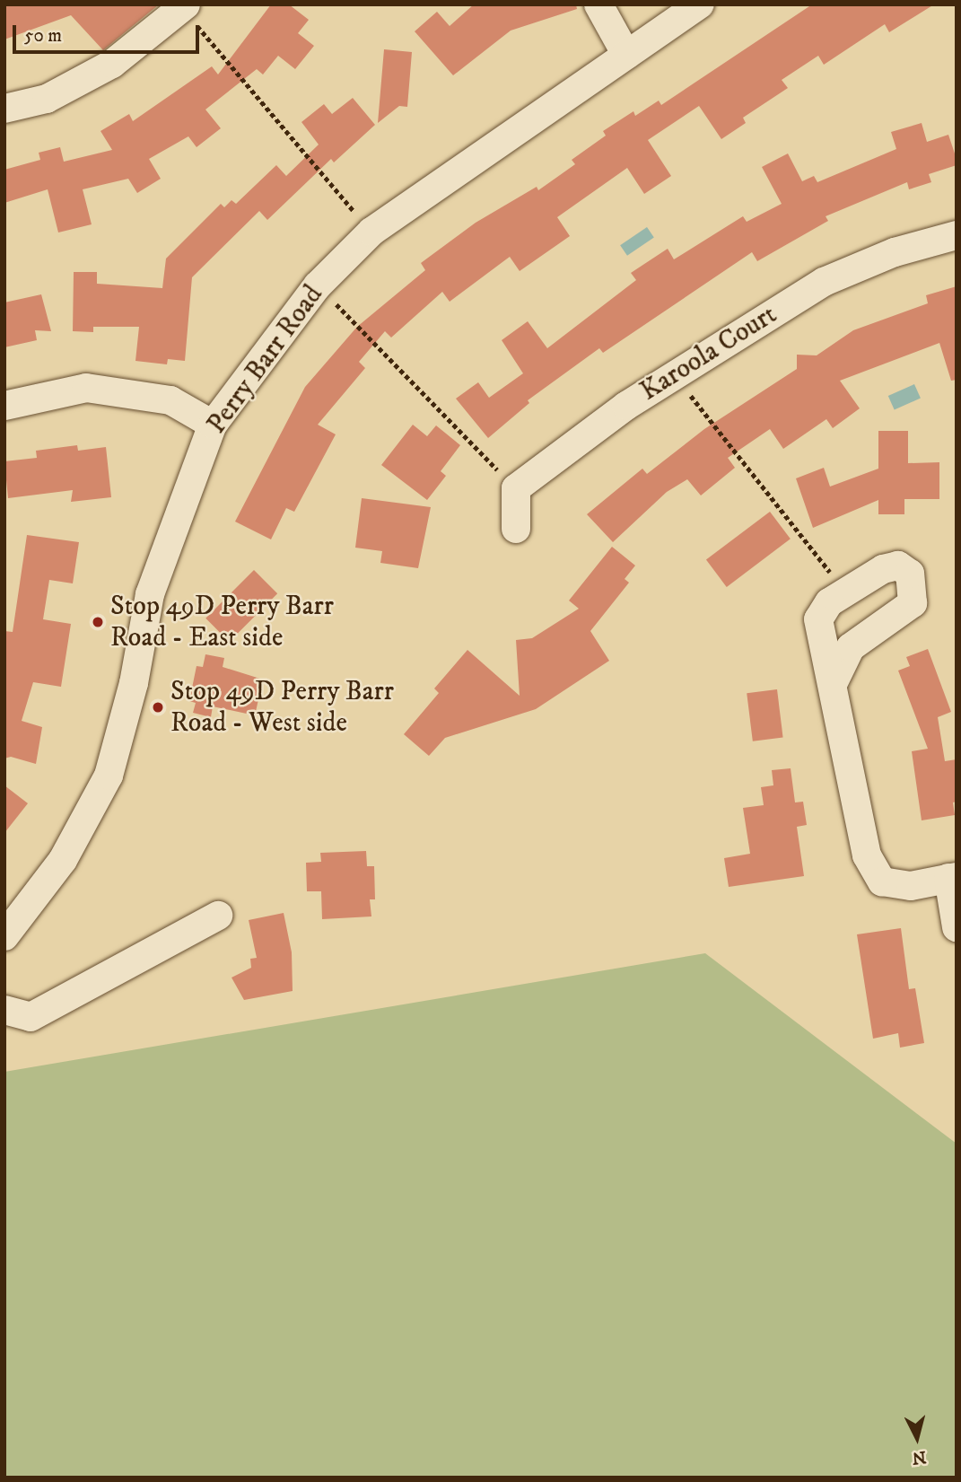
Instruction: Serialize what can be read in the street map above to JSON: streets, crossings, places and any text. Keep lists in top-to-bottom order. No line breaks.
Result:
{"streets":{"street":["Karoola Court","Perry Barr Road"]},"places":["Stop 49D Perry Barr Road - East side","Stop 49D Perry Barr Road - West side"],"scale_bar":"50 m","north":"bottom"}
